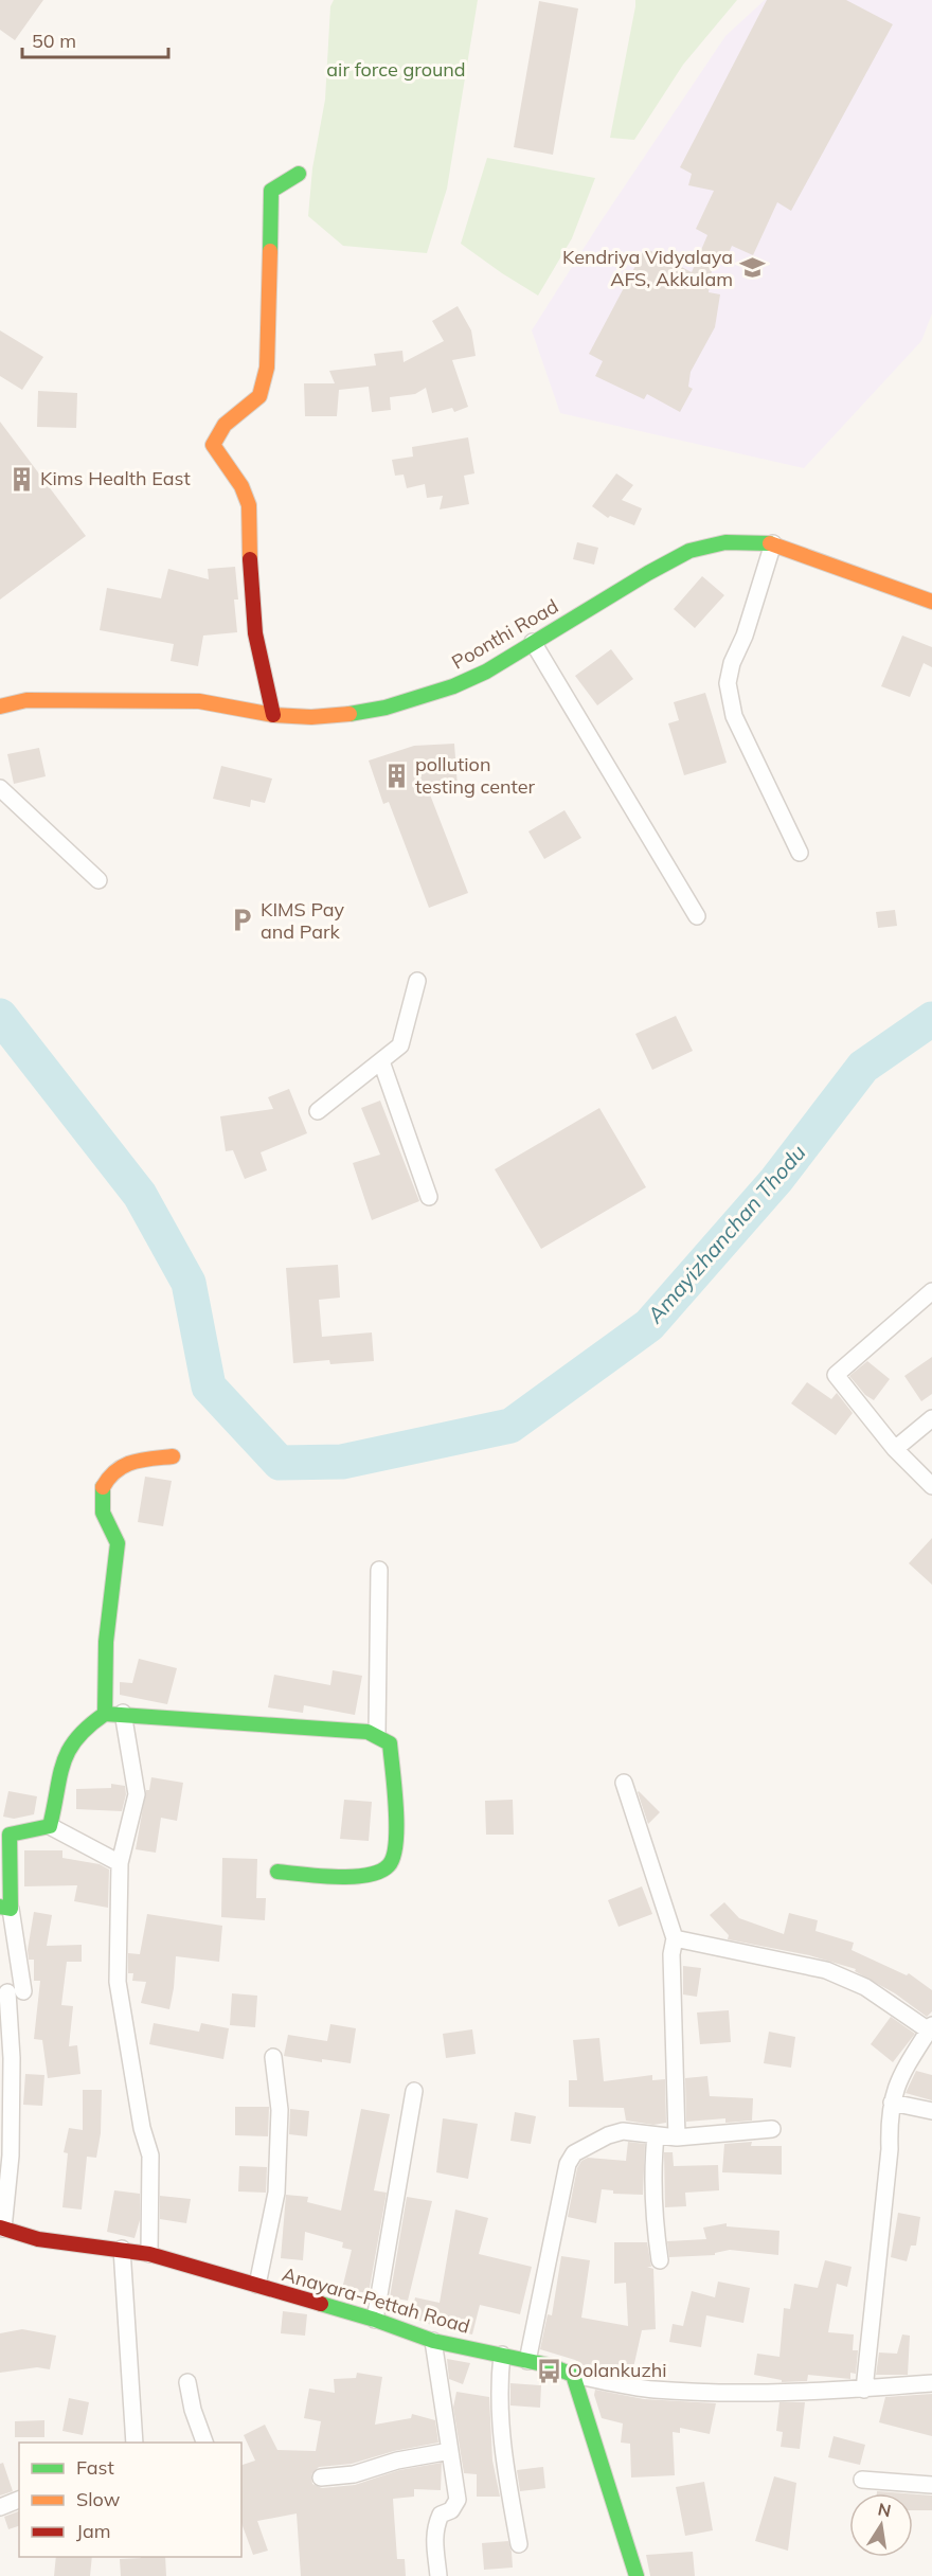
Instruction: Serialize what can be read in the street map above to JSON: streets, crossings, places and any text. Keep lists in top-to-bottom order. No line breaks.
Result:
{"streets":{"main road":["Poonthi Road","Anayara-Pettah Road"]},"water":["Amayizhanchan Thodu"],"parks":["air force ground"],"places":{"school or university":["Kendriya Vidyalaya AFS, Akkulam"],"building":["Kims Health East","pollution testing center"],"parking":["KIMS Pay and Park"],"bus stop":["Oolankuzhi"]},"legend":["Fast","Slow","Jam"],"scale_bar":"50 m","north":"top"}
